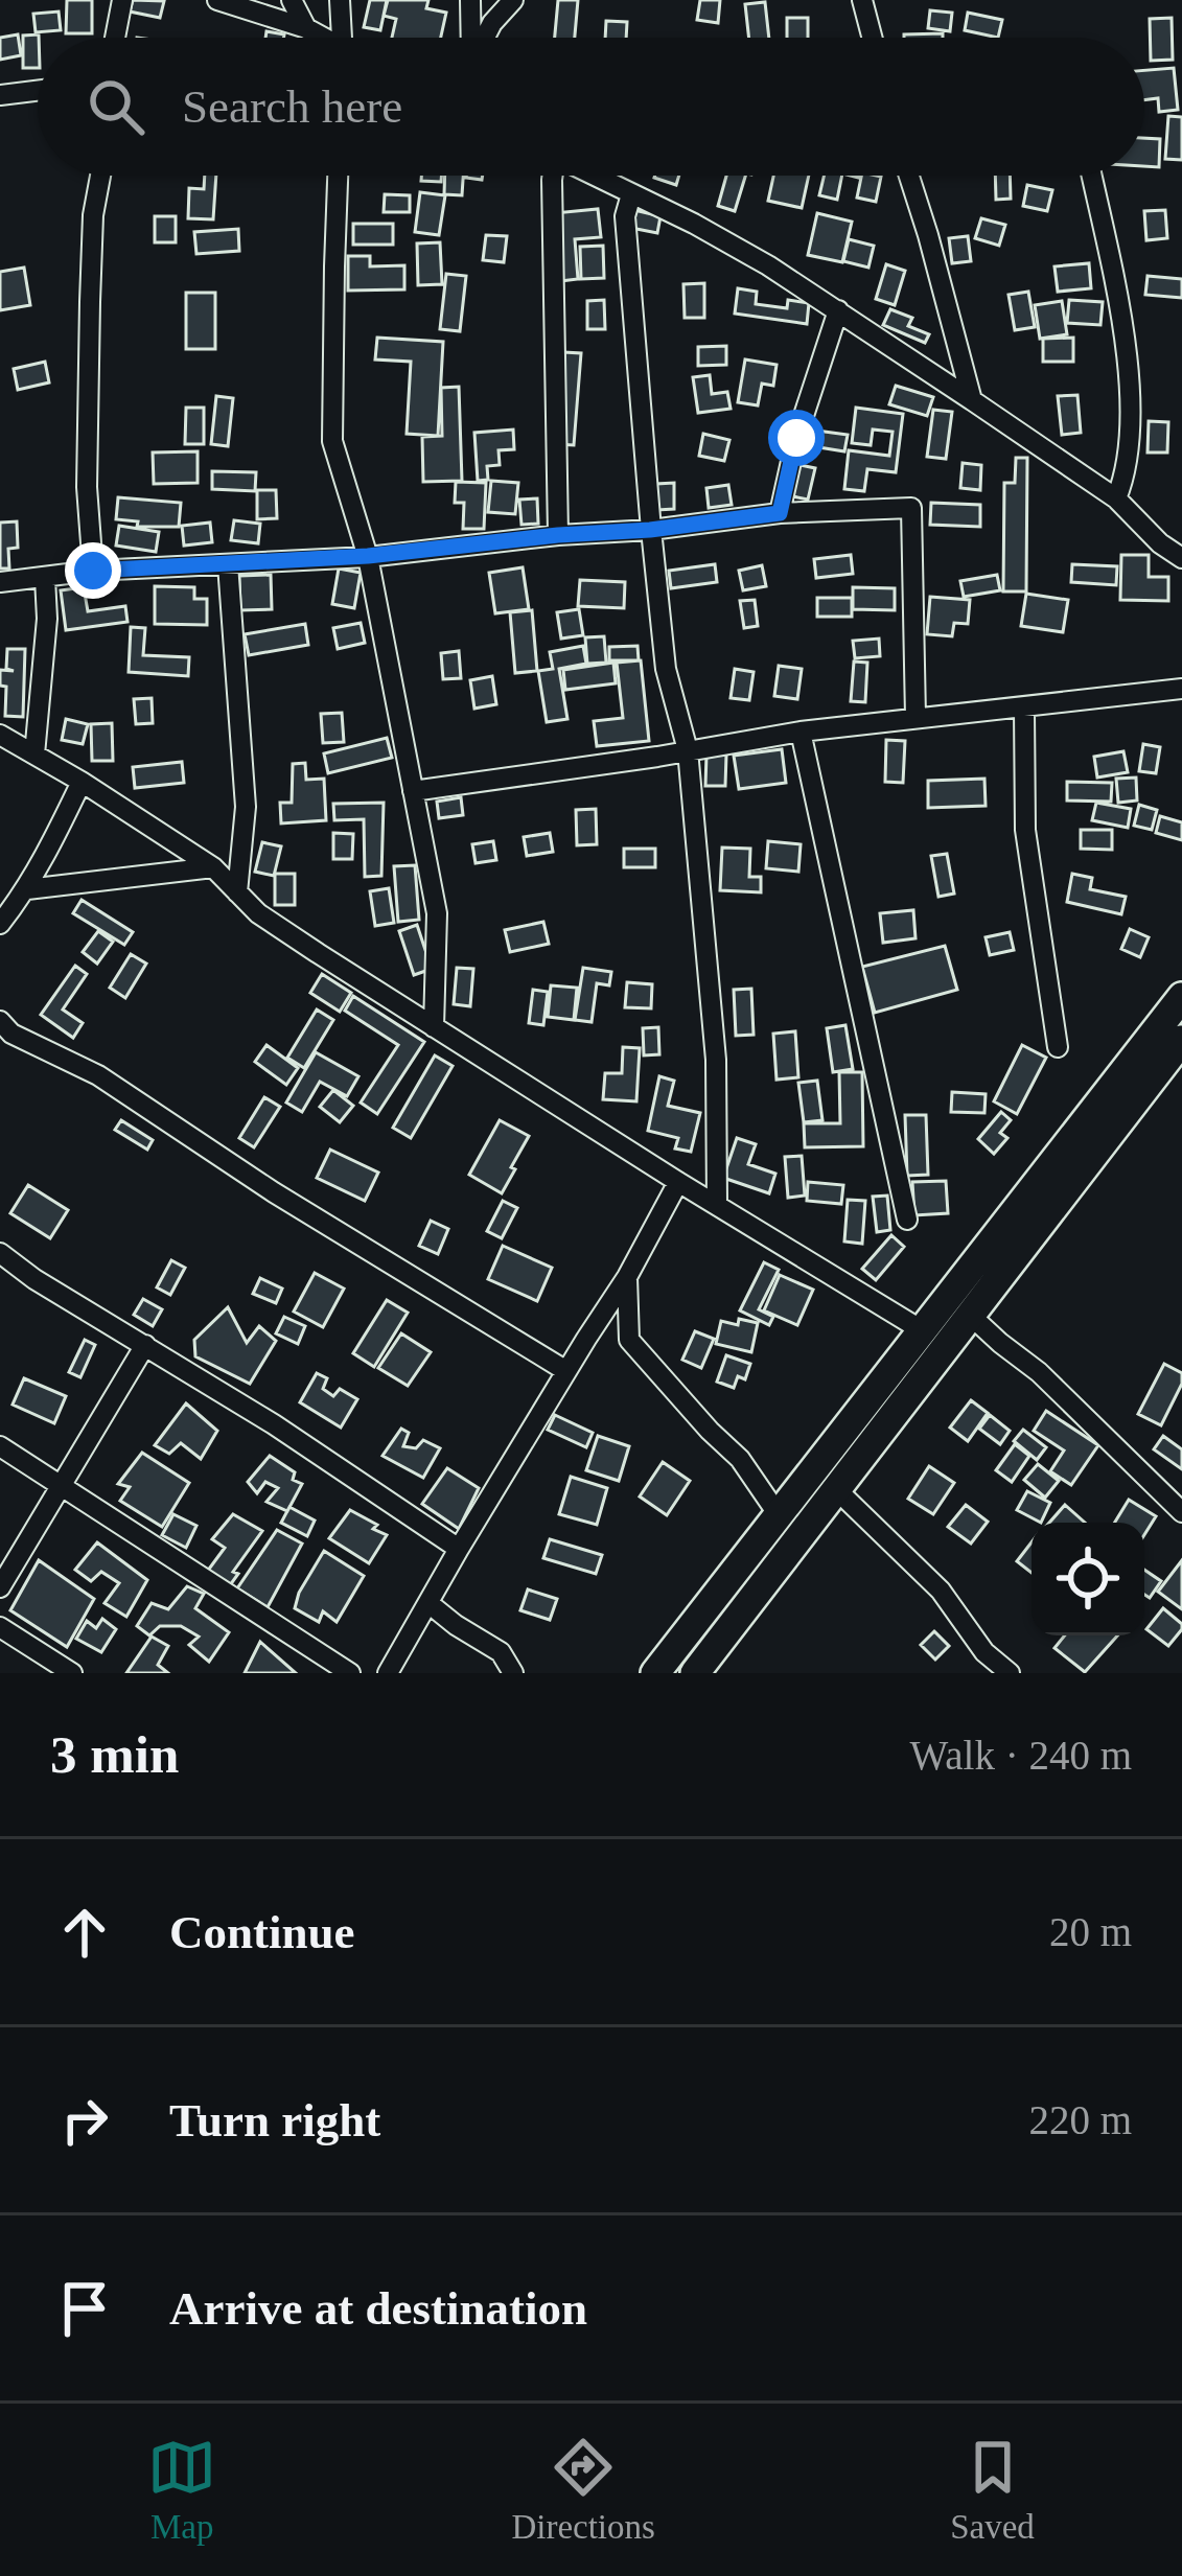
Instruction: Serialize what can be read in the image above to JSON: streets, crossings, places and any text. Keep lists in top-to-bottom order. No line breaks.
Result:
{"page":{"search":"Search here","heading":["3 min","Walk · 240 m"],"list":[["Continue","20 m"],["Turn right","220 m"],"Arrive at destination"],"nav":["Map","Directions","Saved"]}}
